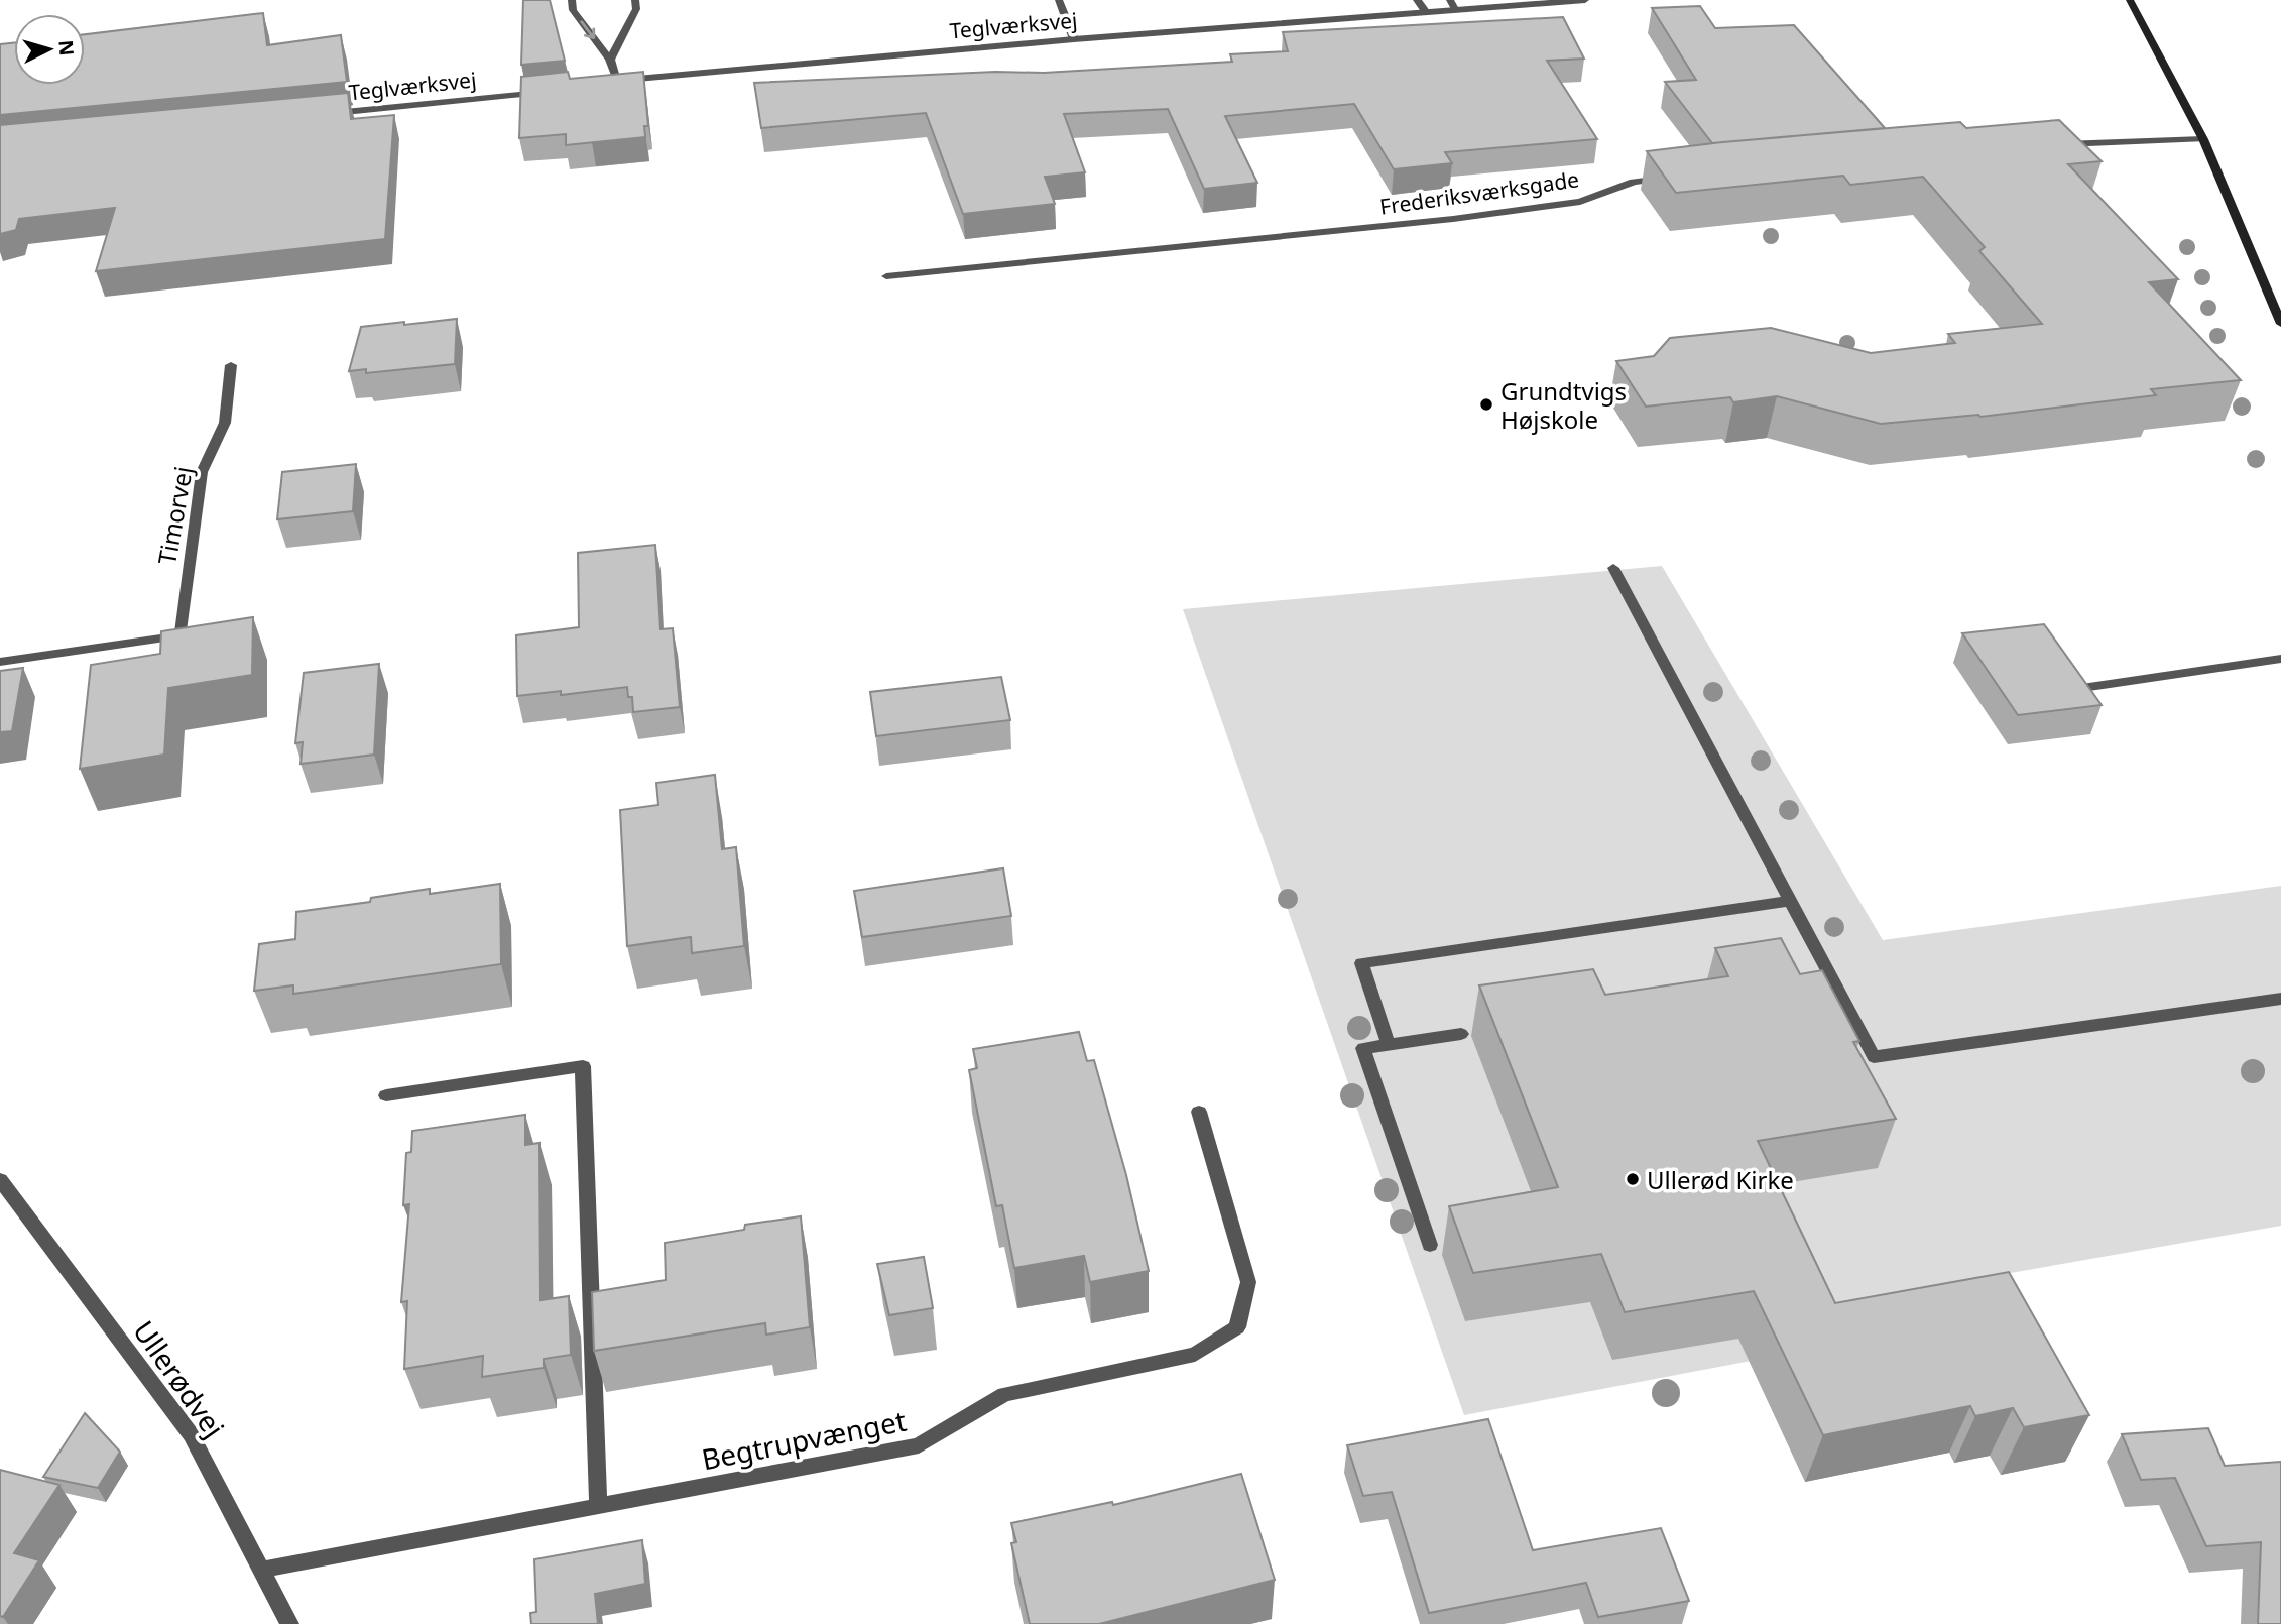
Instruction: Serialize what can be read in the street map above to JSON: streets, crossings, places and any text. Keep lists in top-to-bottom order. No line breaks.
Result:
{"streets":{"street":["Teglværksvej","Frederiksværksgade","Timorvej","Ullerødvej","Begtrupvænget"]},"crossings":[["Ullerødvej","Begtrupvænget"]],"places":["Grundtvigs Højskole","Ullerød Kirke"],"north":"right"}
